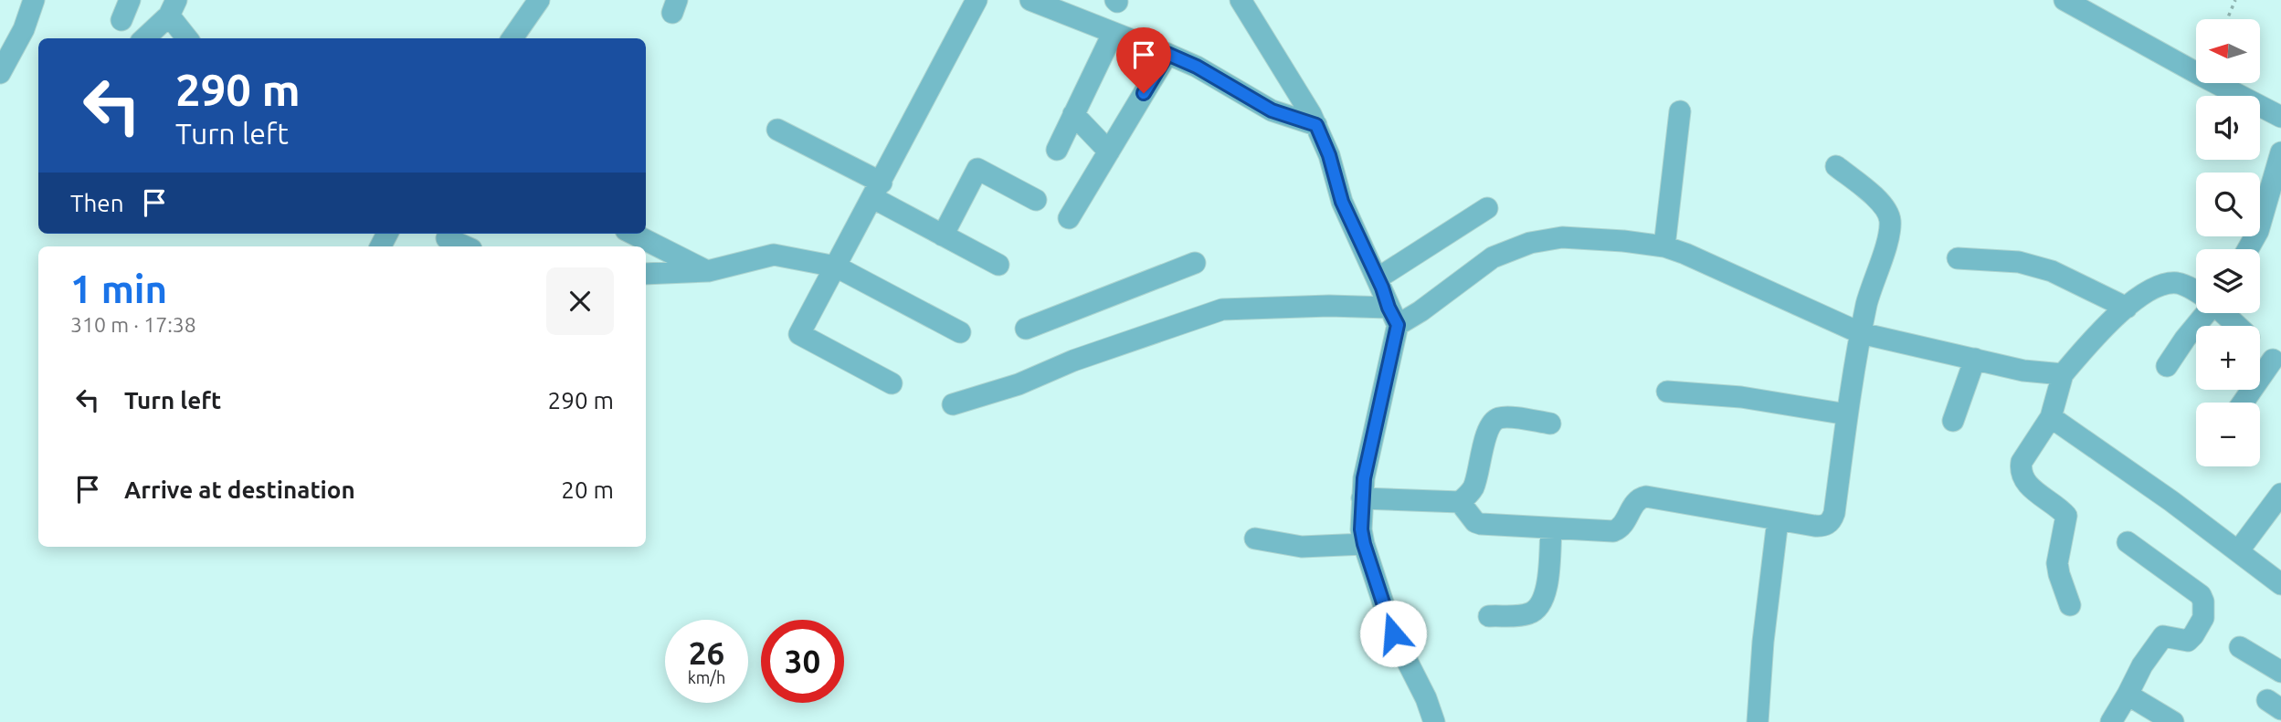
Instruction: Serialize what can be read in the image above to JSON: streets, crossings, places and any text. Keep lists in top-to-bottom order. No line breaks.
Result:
{"north":"left","page":{"map_buttons":["+","−"],"turn":["290 m","Turn left"],"then":"Then","heading":["1 min","310 m · 17:38"],"list":[{"name":"Turn left","value":"290 m"},{"name":"Arrive at destination","value":"20 m"}],"speed":"26 km/h","limit":"30"}}
